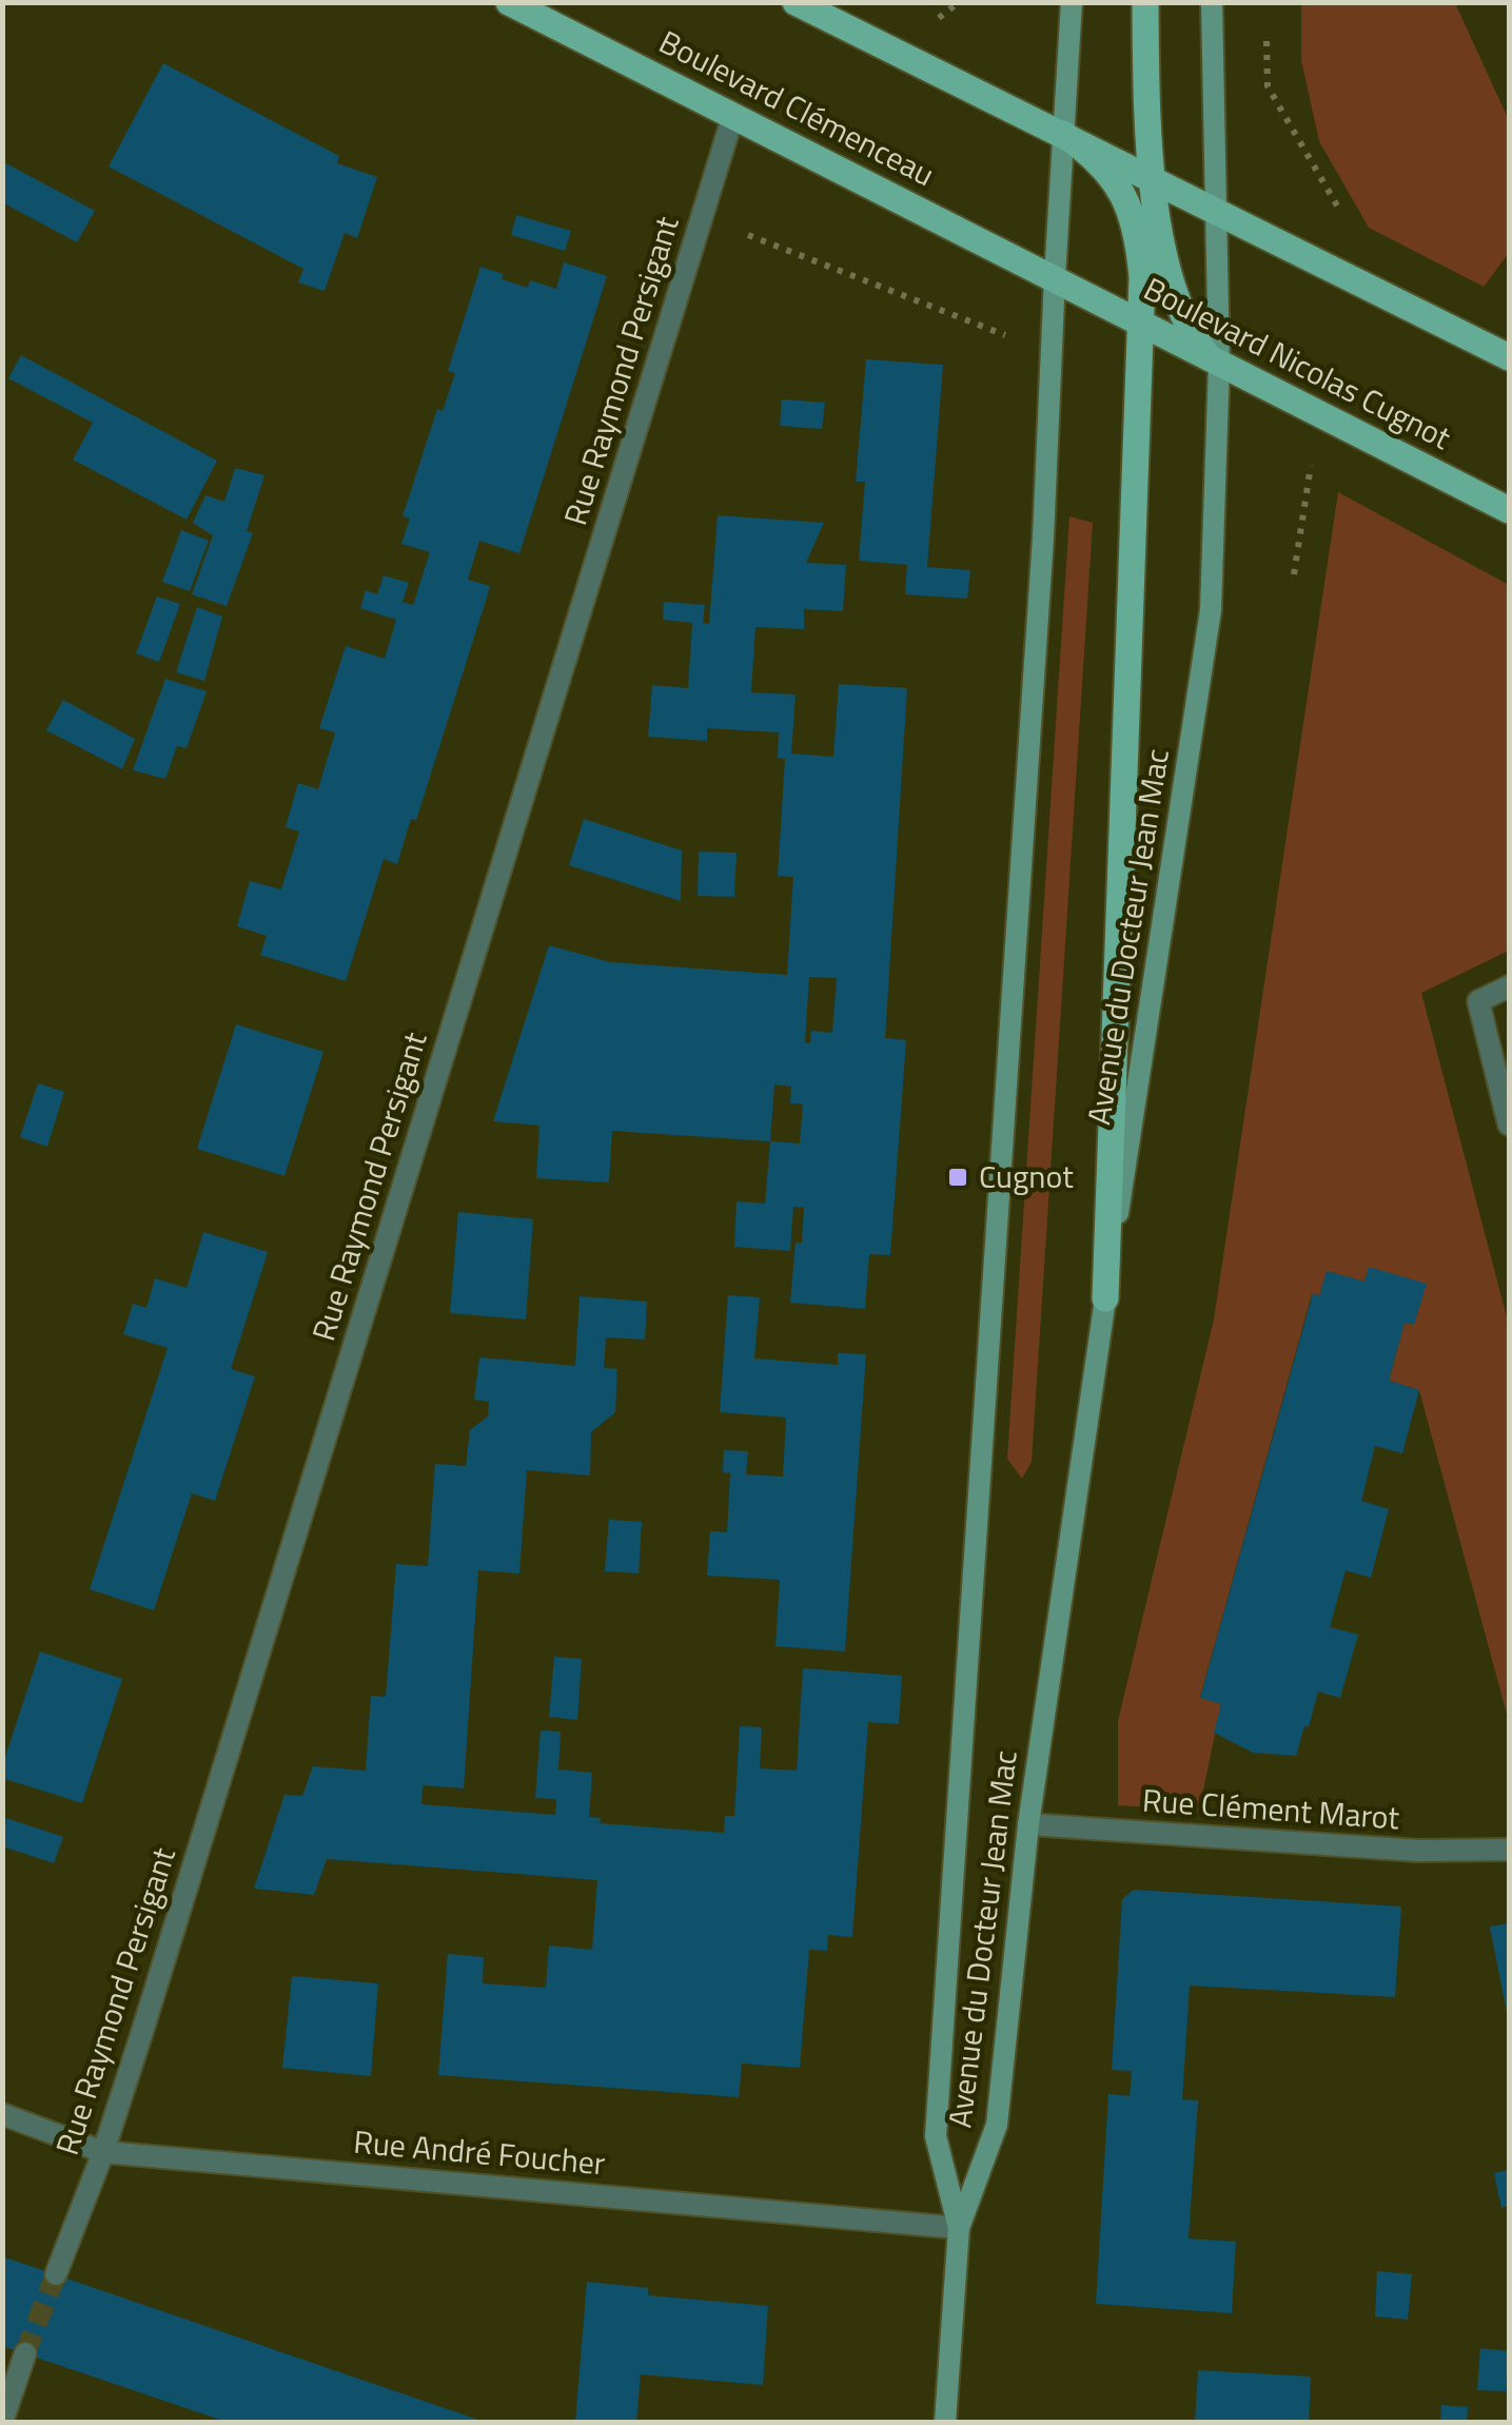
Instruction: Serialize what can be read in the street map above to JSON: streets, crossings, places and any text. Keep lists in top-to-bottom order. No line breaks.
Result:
{"streets":{"main road":["Boulevard Clémenceau","Boulevard Nicolas Cugnot","Avenue du Docteur Jean Mac"],"street":["Rue Raymond Persigant","Rue Clément Marot","Rue André Foucher"]},"crossings":[["Boulevard Clémenceau","Boulevard Nicolas Cugnot"],["Boulevard Clémenceau","Rue Raymond Persigant"],["Boulevard Clémenceau","Avenue du Docteur Jean Mac"],["Boulevard Nicolas Cugnot","Avenue du Docteur Jean Mac"],["Rue Raymond Persigant","Rue André Foucher"],["Avenue du Docteur Jean Mac","Rue Clément Marot"],["Avenue du Docteur Jean Mac","Rue André Foucher"]],"places":{"transit":["Cugnot"]}}
